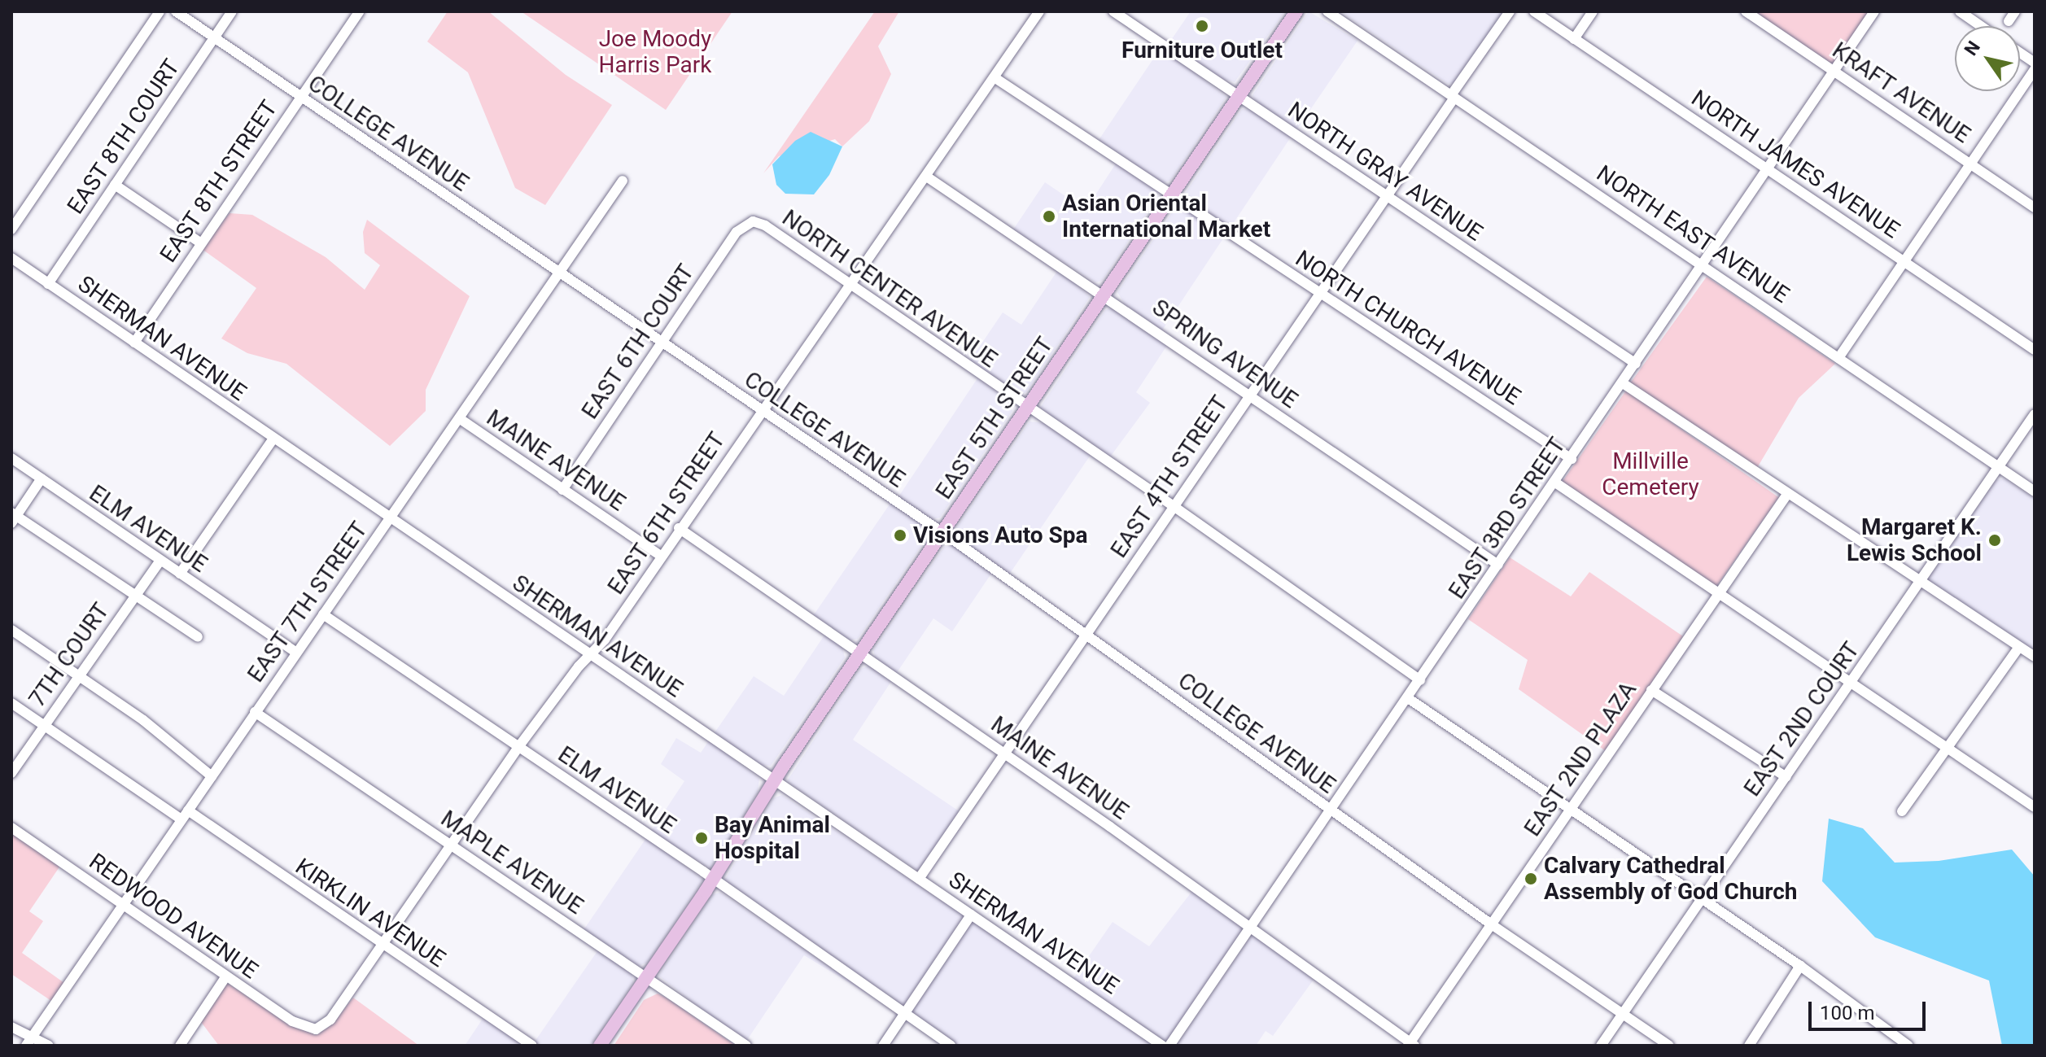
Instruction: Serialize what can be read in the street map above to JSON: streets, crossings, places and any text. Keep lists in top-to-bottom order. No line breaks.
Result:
{"streets":{"main road":["EAST 5TH STREET"],"street":["KRAFT AVENUE","COLLEGE AVENUE","EAST 8TH COURT","NORTH JAMES AVENUE","NORTH GRAY AVENUE","EAST 8TH STREET","NORTH EAST AVENUE","NORTH CENTER AVENUE","NORTH CHURCH AVENUE","SHERMAN AVENUE","EAST 6TH COURT","SPRING AVENUE","MAINE AVENUE","EAST 4TH STREET","EAST 6TH STREET","EAST 3RD STREET","ELM AVENUE","EAST 7TH STREET","7TH COURT","EAST 2ND COURT","EAST 2ND PLAZA","MAPLE AVENUE","KIRKLIN AVENUE","REDWOOD AVENUE"]},"crossings":[["KRAFT AVENUE","EAST 3RD STREET"],["COLLEGE AVENUE","EAST 8TH COURT"],["COLLEGE AVENUE","EAST 8TH STREET"],["COLLEGE AVENUE","EAST 6TH COURT"],["COLLEGE AVENUE","EAST 5TH STREET"],["COLLEGE AVENUE","EAST 4TH STREET"],["COLLEGE AVENUE","EAST 6TH STREET"],["COLLEGE AVENUE","EAST 3RD STREET"],["COLLEGE AVENUE","EAST 7TH STREET"],["COLLEGE AVENUE","EAST 2ND COURT"],["COLLEGE AVENUE","EAST 2ND PLAZA"],["EAST 8TH COURT","SHERMAN AVENUE"],["NORTH JAMES AVENUE","EAST 3RD STREET"],["NORTH GRAY AVENUE","EAST 5TH STREET"],["NORTH GRAY AVENUE","EAST 4TH STREET"],["NORTH GRAY AVENUE","EAST 3RD STREET"],["EAST 8TH STREET","SHERMAN AVENUE"],["NORTH EAST AVENUE","EAST 4TH STREET"],["NORTH EAST AVENUE","EAST 3RD STREET"],["NORTH EAST AVENUE","EAST 2ND COURT"],["NORTH CENTER AVENUE","EAST 6TH COURT"],["NORTH CENTER AVENUE","EAST 5TH STREET"],["NORTH CENTER AVENUE","EAST 4TH STREET"],["NORTH CENTER AVENUE","EAST 6TH STREET"],["NORTH CENTER AVENUE","EAST 3RD STREET"],["NORTH CHURCH AVENUE","EAST 5TH STREET"],["NORTH CHURCH AVENUE","EAST 4TH STREET"],["NORTH CHURCH AVENUE","EAST 6TH STREET"],["NORTH CHURCH AVENUE","EAST 3RD STREET"],["SHERMAN AVENUE","EAST 5TH STREET"],["SHERMAN AVENUE","EAST 4TH STREET"],["SHERMAN AVENUE","EAST 6TH STREET"],["SHERMAN AVENUE","EAST 7TH STREET"],["EAST 6TH COURT","MAINE AVENUE"],["SPRING AVENUE","EAST 5TH STREET"],["SPRING AVENUE","EAST 4TH STREET"],["SPRING AVENUE","EAST 6TH STREET"],["SPRING AVENUE","EAST 3RD STREET"],["EAST 5TH STREET","MAINE AVENUE"],["EAST 5TH STREET","ELM AVENUE"],["EAST 5TH STREET","MAPLE AVENUE"],["MAINE AVENUE","EAST 4TH STREET"],["MAINE AVENUE","EAST 6TH STREET"],["MAINE AVENUE","EAST 3RD STREET"],["MAINE AVENUE","EAST 7TH STREET"],["MAINE AVENUE","EAST 2ND PLAZA"],["EAST 6TH STREET","ELM AVENUE"],["EAST 6TH STREET","MAPLE AVENUE"],["EAST 6TH STREET","KIRKLIN AVENUE"],["EAST 6TH STREET","REDWOOD AVENUE"],["ELM AVENUE","EAST 7TH STREET"],["ELM AVENUE","7TH COURT"],["EAST 7TH STREET","MAPLE AVENUE"],["EAST 7TH STREET","KIRKLIN AVENUE"],["EAST 7TH STREET","REDWOOD AVENUE"],["7TH COURT","KIRKLIN AVENUE"]],"parks":["Joe Moody Harris Park","Millville Cemetery"],"places":["Furniture Outlet","Asian Oriental International Market","Visions Auto Spa","Margaret K. Lewis School","Bay Animal Hospital","Calvary Cathedral Assembly of God Church"],"scale_bar":"100 m","north":"top left"}
